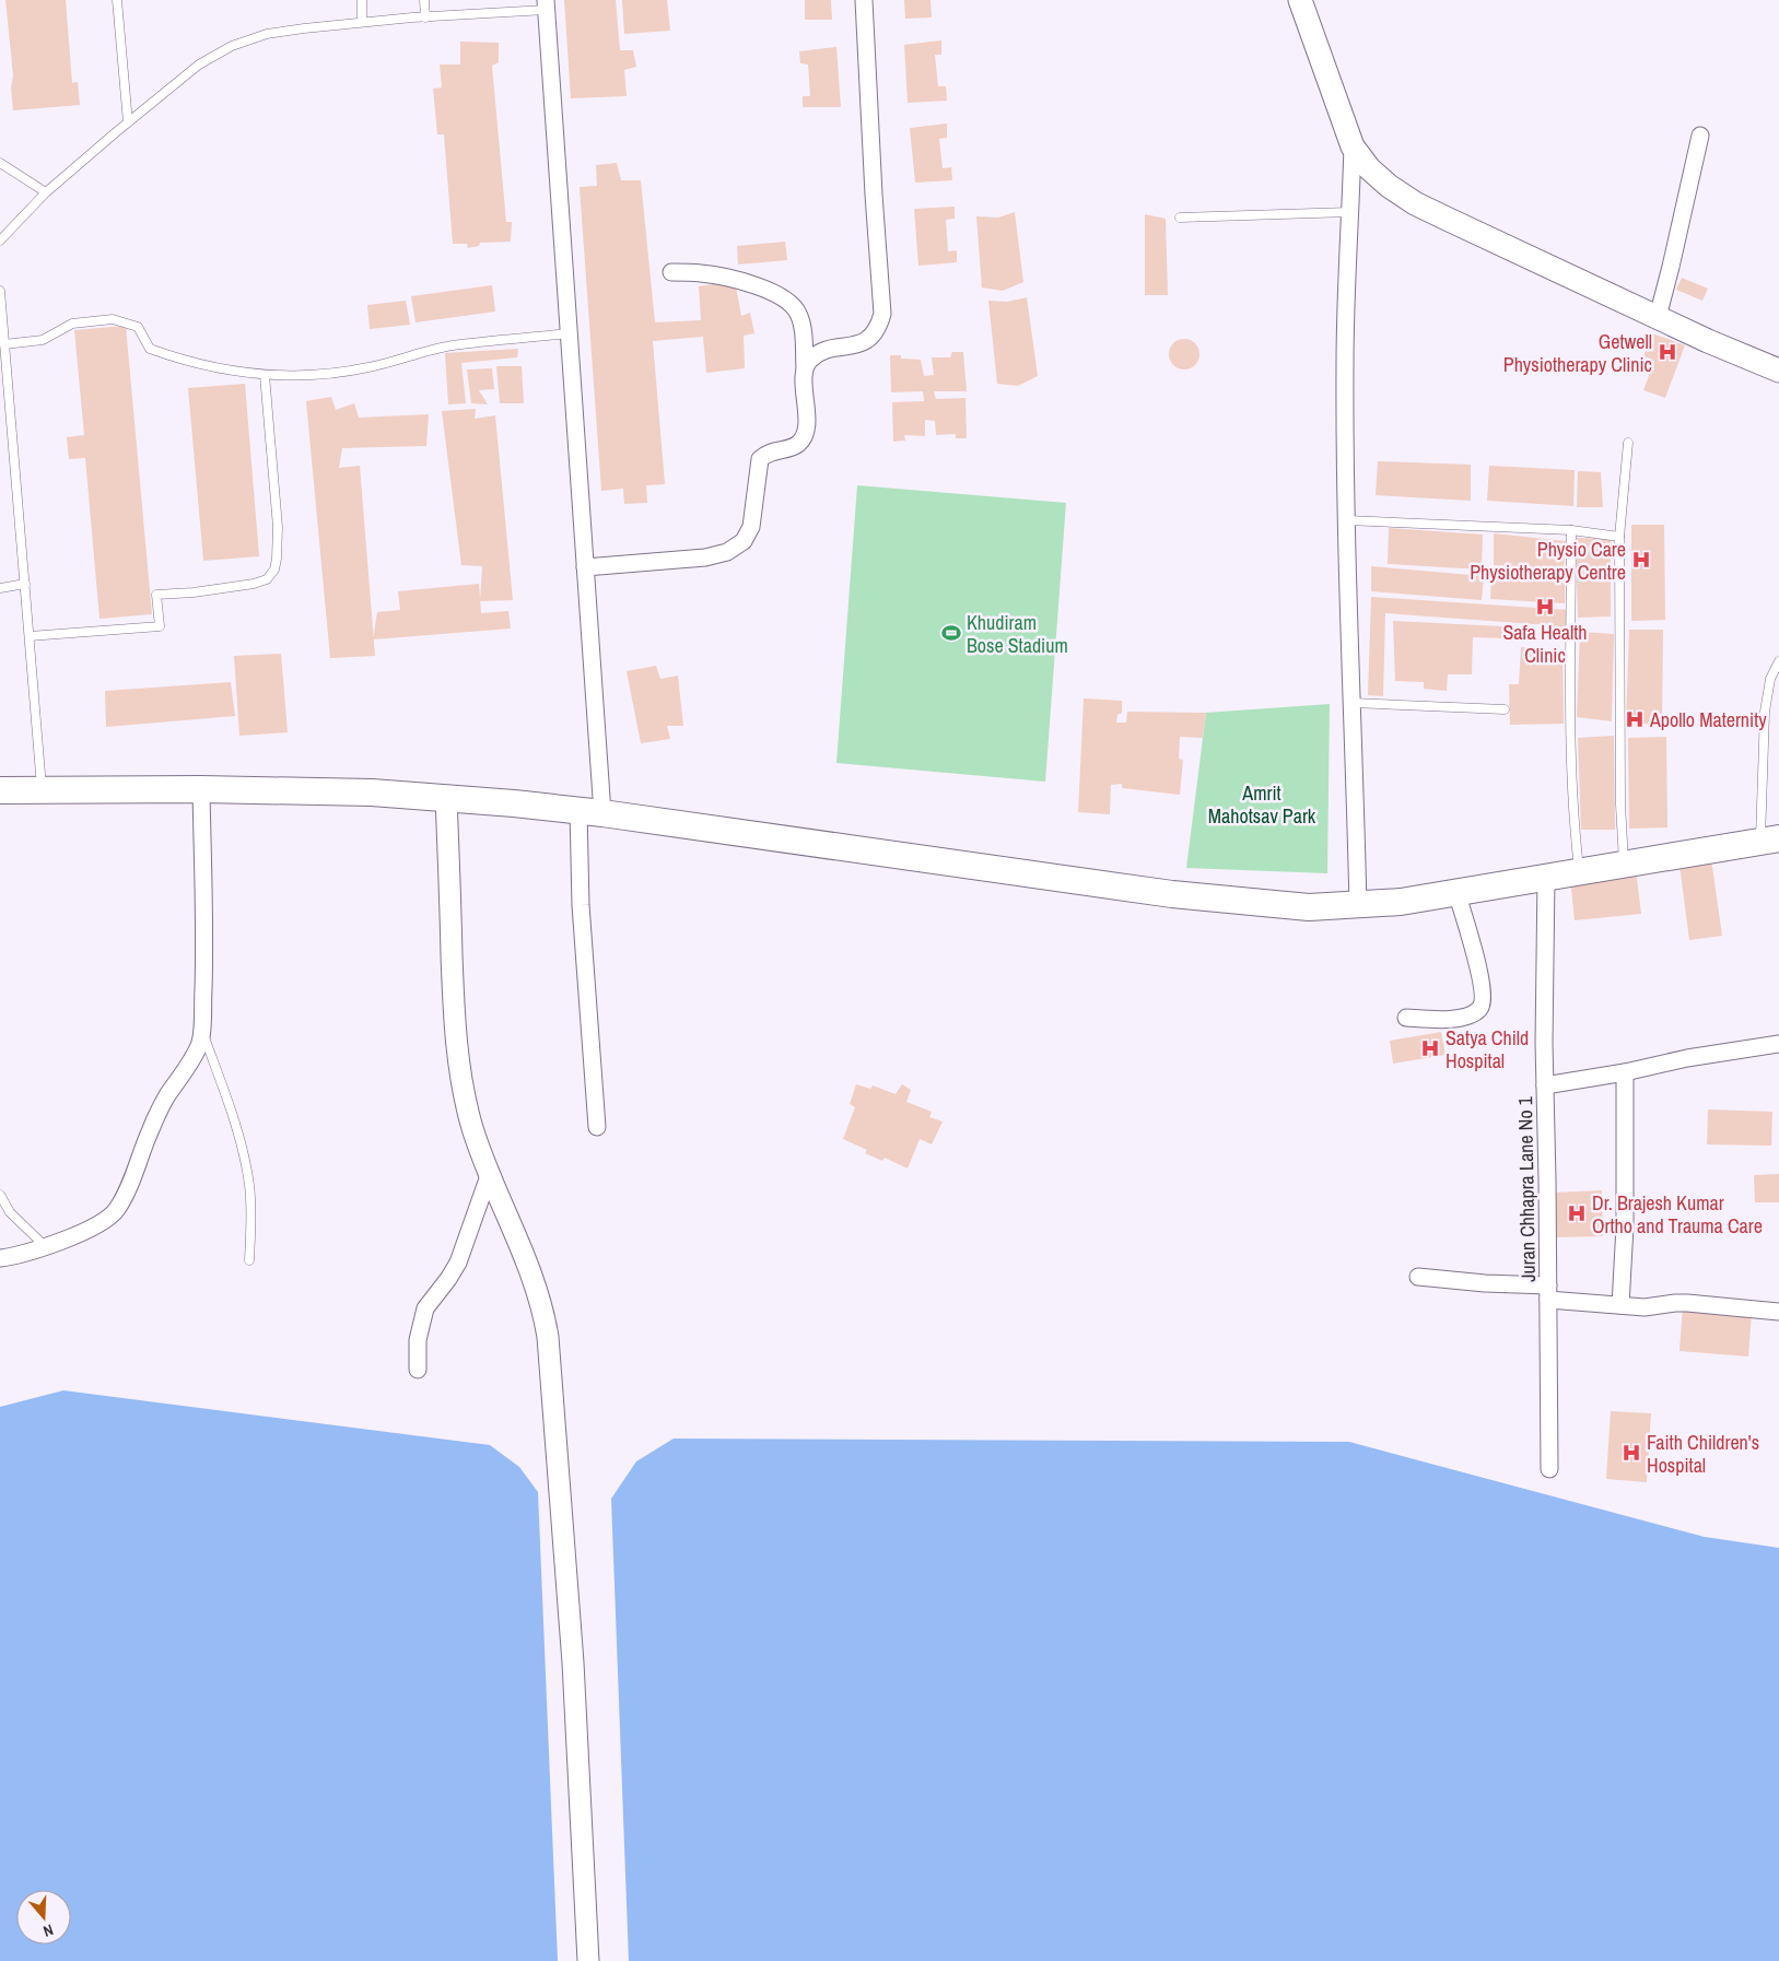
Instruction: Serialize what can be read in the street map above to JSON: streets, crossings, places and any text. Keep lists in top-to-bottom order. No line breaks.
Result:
{"streets":{"street":["Juran Chhapra Lane No 1"]},"parks":["Amrit Mahotsav Park"],"places":{"hospital":["Getwell Physiotherapy Clinic","Physio Care Physiotherapy Centre","Safa Health Clinic","Apollo Maternity","Satya Child Hospital","Dr. Brajesh Kumar Ortho and Trauma Care","Faith Children's Hospital"],"sports":["Khudiram Bose Stadium"]},"north":"bottom"}
